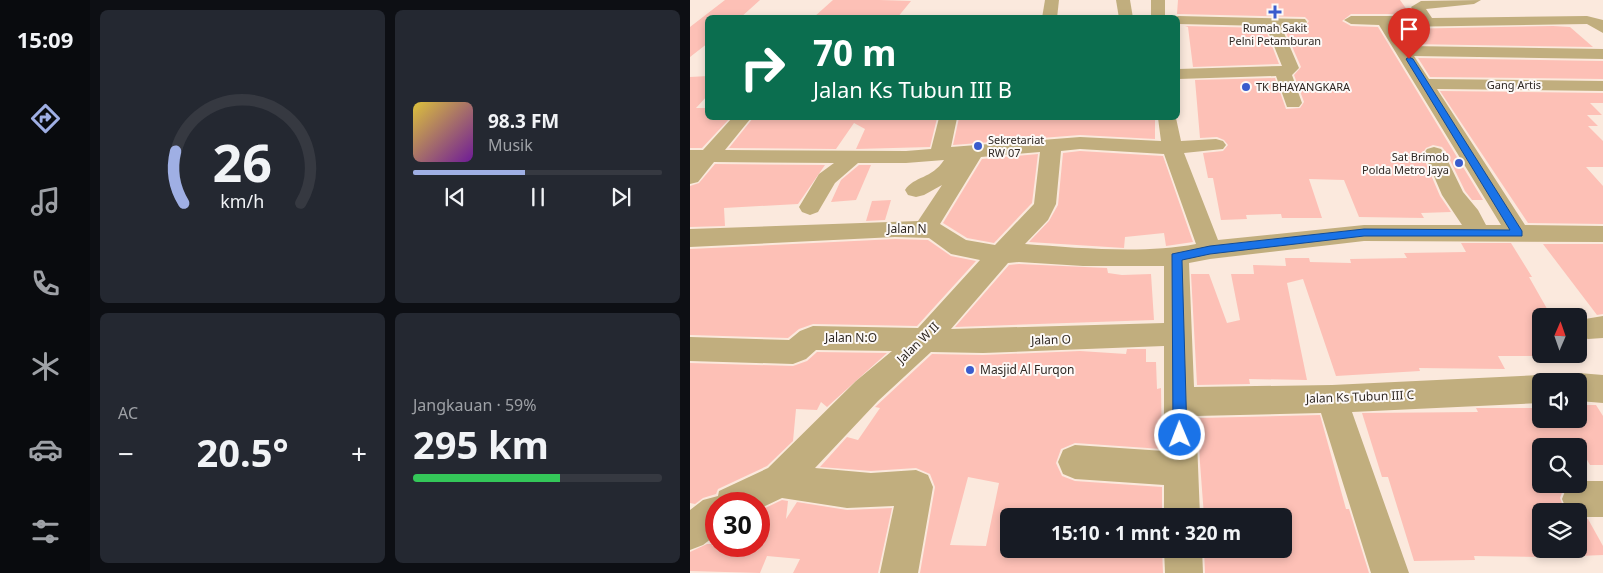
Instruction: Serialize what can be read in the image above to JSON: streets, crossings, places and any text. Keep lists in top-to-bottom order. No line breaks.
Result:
{"streets":{"street":["Gang Artis","Jalan N","Jalan N:O","Jalan O","Jalan W II","Jalan Ks Tubun III C"]},"crossings":[["Jalan N","Jalan W II"],["Jalan N:O","Jalan O"],["Jalan N:O","Jalan W II"],["Jalan O","Jalan W II"]],"places":{"health":["Rumah Sakit Pelni Petamburan"],"other":["TK BHAYANGKARA","Sekretariat RW 07","Sat Brimob Polda Metro Jaya","Masjid Al Furqon"]},"north":"top","page":{"tabs":"15:09","turn":["70 m","Jalan Ks Tubun III B"],"song":["98.3 FM","Musik"],"tile":["AC",["Jangkauan · 59%","295 km"]],"heat":["−","20.5°","+"],"limit":"30","trip":"15:10 · 1 mnt · 320 m","gauge":["26","km/h"]}}
